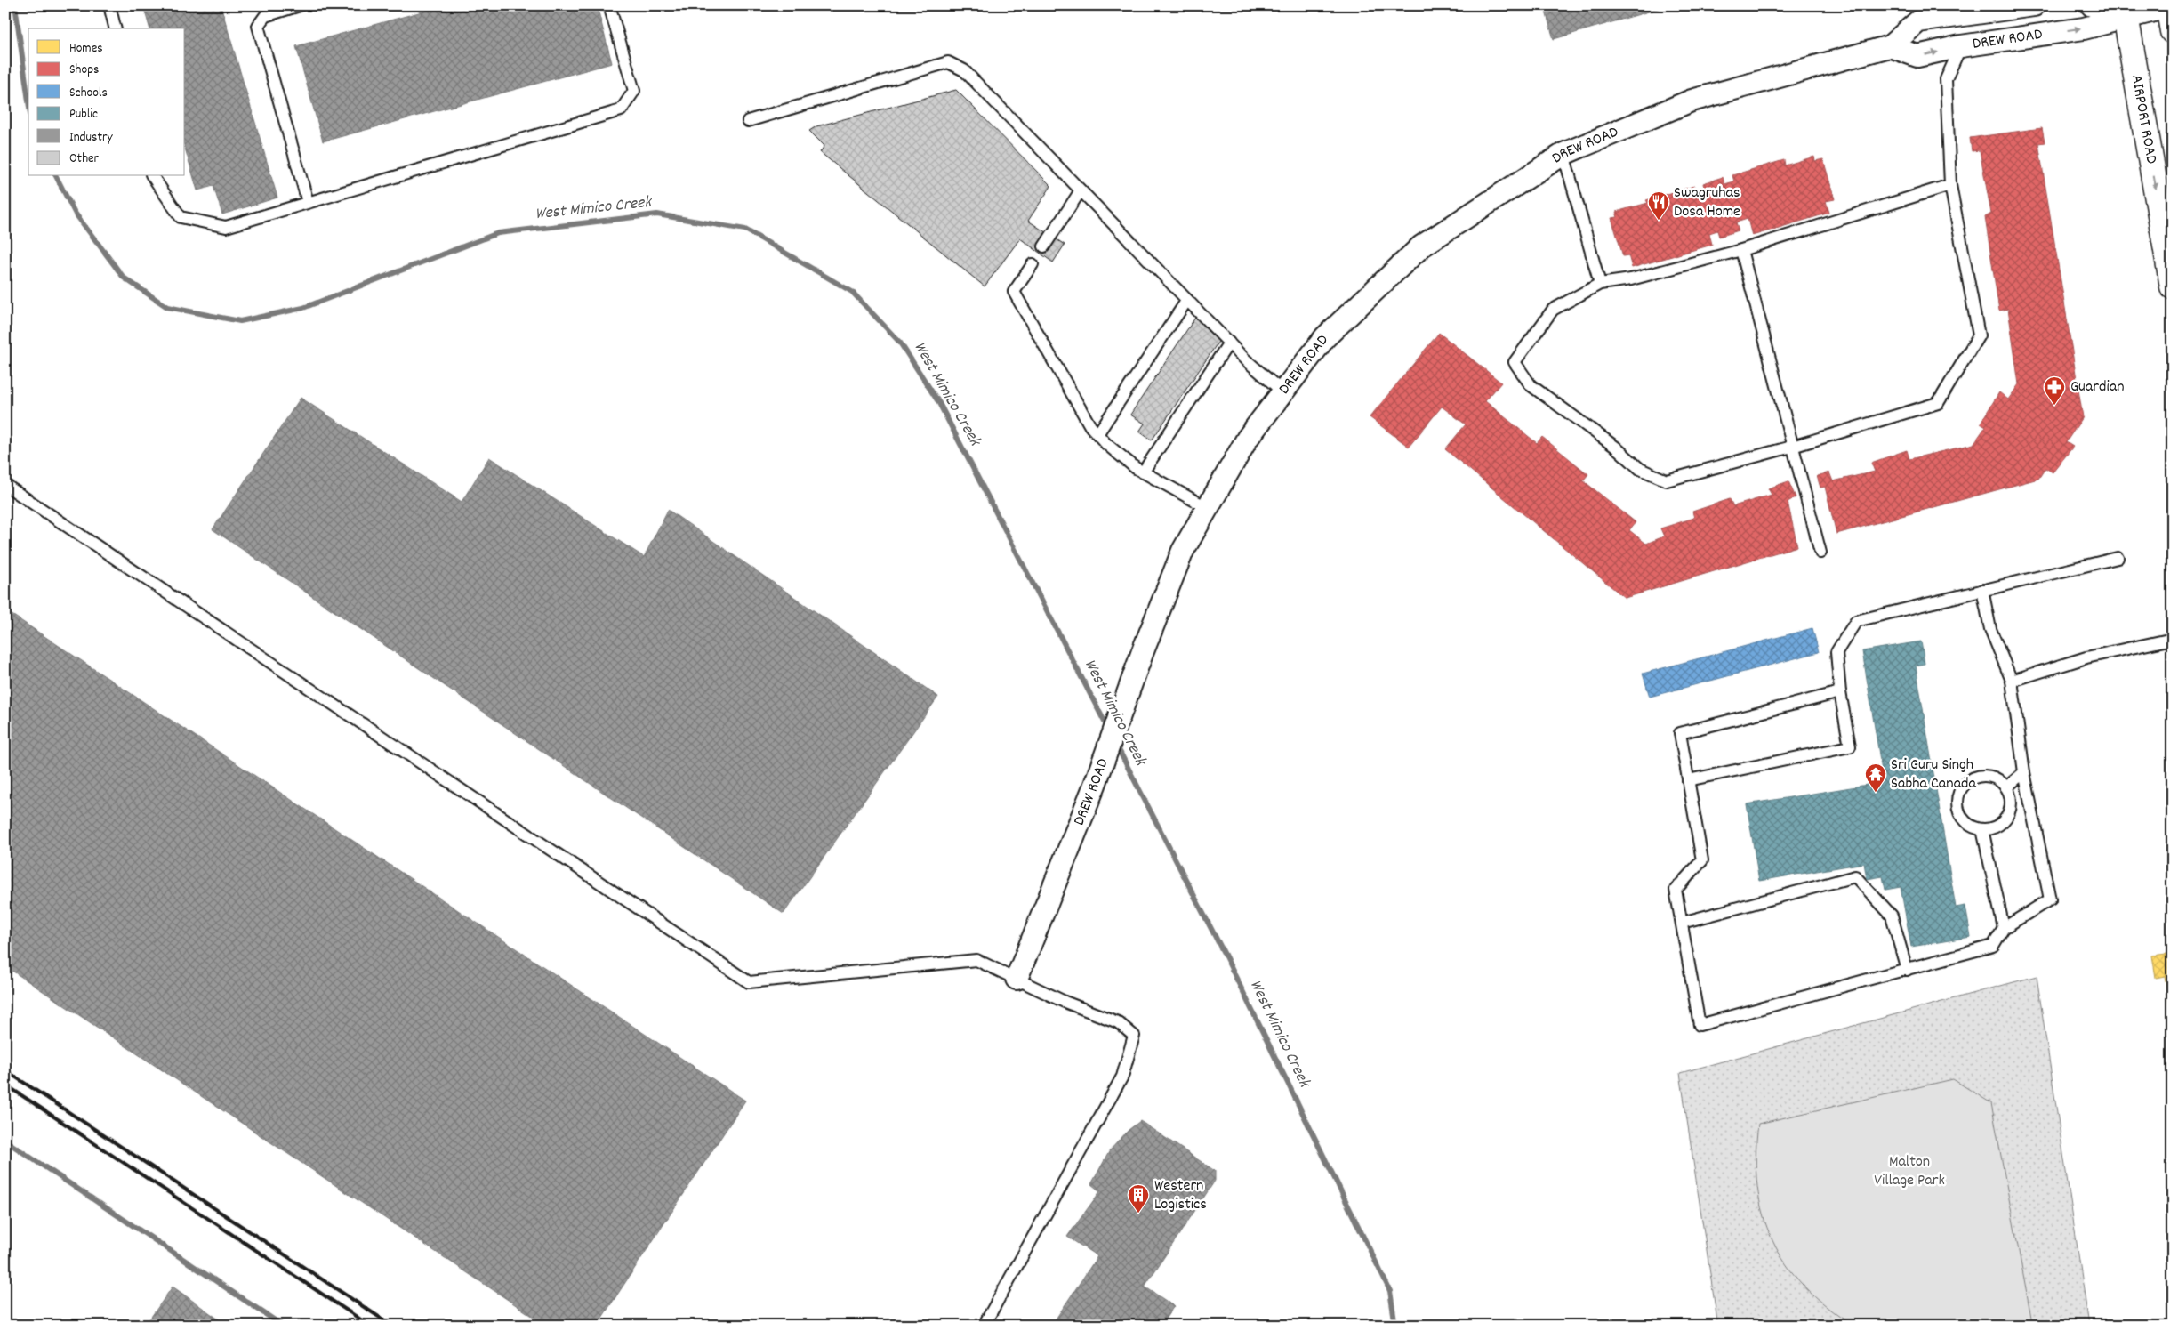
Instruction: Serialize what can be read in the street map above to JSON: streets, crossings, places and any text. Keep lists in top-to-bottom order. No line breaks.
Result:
{"streets":{"main road":["AIRPORT ROAD"],"street":["DREW ROAD"]},"crossings":[["DREW ROAD","AIRPORT ROAD"]],"one_way":["AIRPORT ROAD"],"water":["West Mimico Creek"],"parks":["Malton Village Park"],"places":{"restaurant":["Swagruhas Dosa Home"],"pharmacy":["Guardian"],"temple":["Sri Guru Singh Sabha Canada"],"building":["Western Logistics"]},"legend":["Homes","Shops","Schools","Public","Industry","Other"]}
